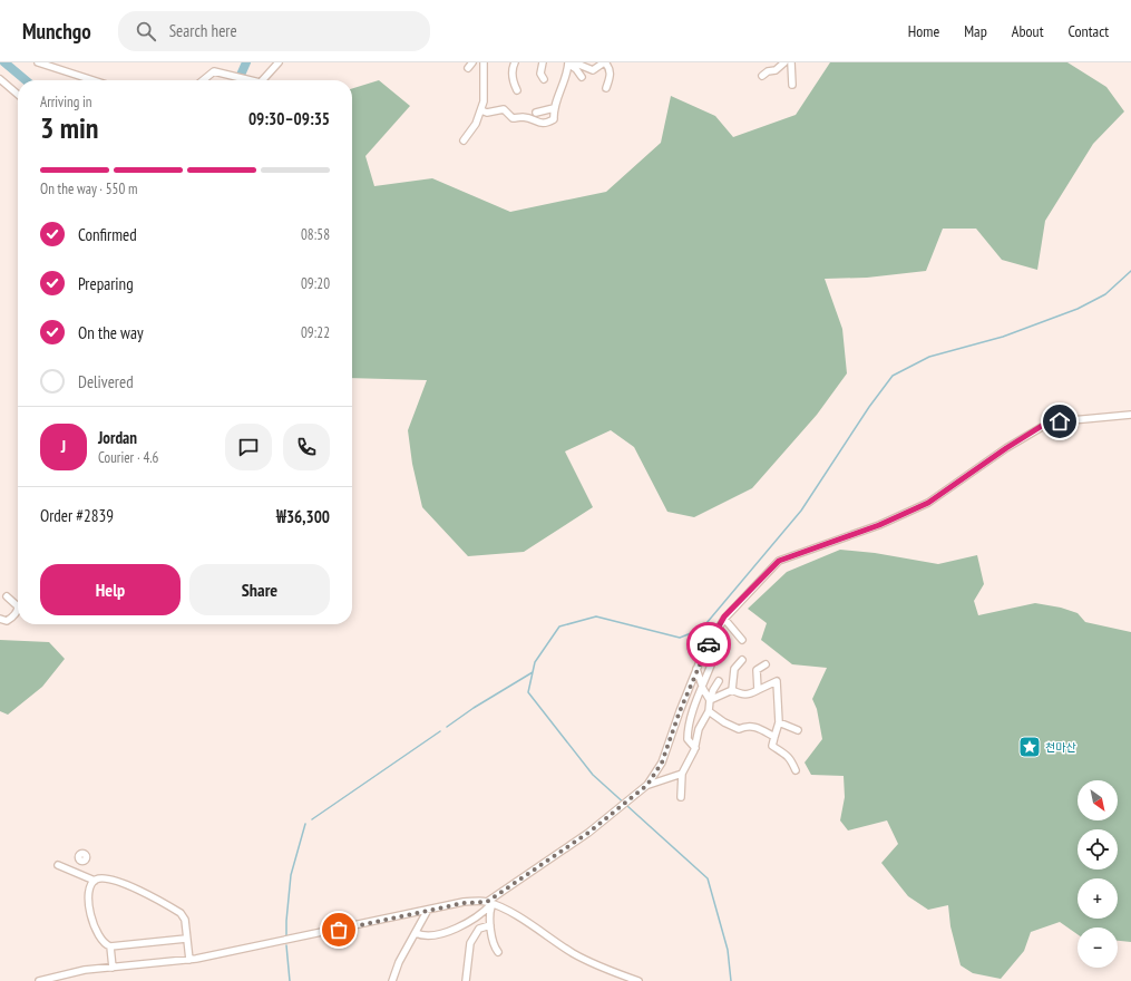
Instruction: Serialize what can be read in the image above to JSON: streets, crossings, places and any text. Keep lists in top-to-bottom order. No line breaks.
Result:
{"places":{"place":["천마산"]},"north":"bottom right","page":{"header":"Munchgo","search":"Search here","nav":["Home","Map","About","Contact"],"heading":["3 min","Arriving in","09:30–09:35"],"panel":["Jordan","Courier · 4.6","Order #2839","₩36,300"],"bar":"On the way · 550 m","list":[["Confirmed","08:58"],["Preparing","09:20"],["On the way","09:22"],"Delivered"],"round":"J","buttons":["Help","Share"],"map_buttons":["+","−"]}}
